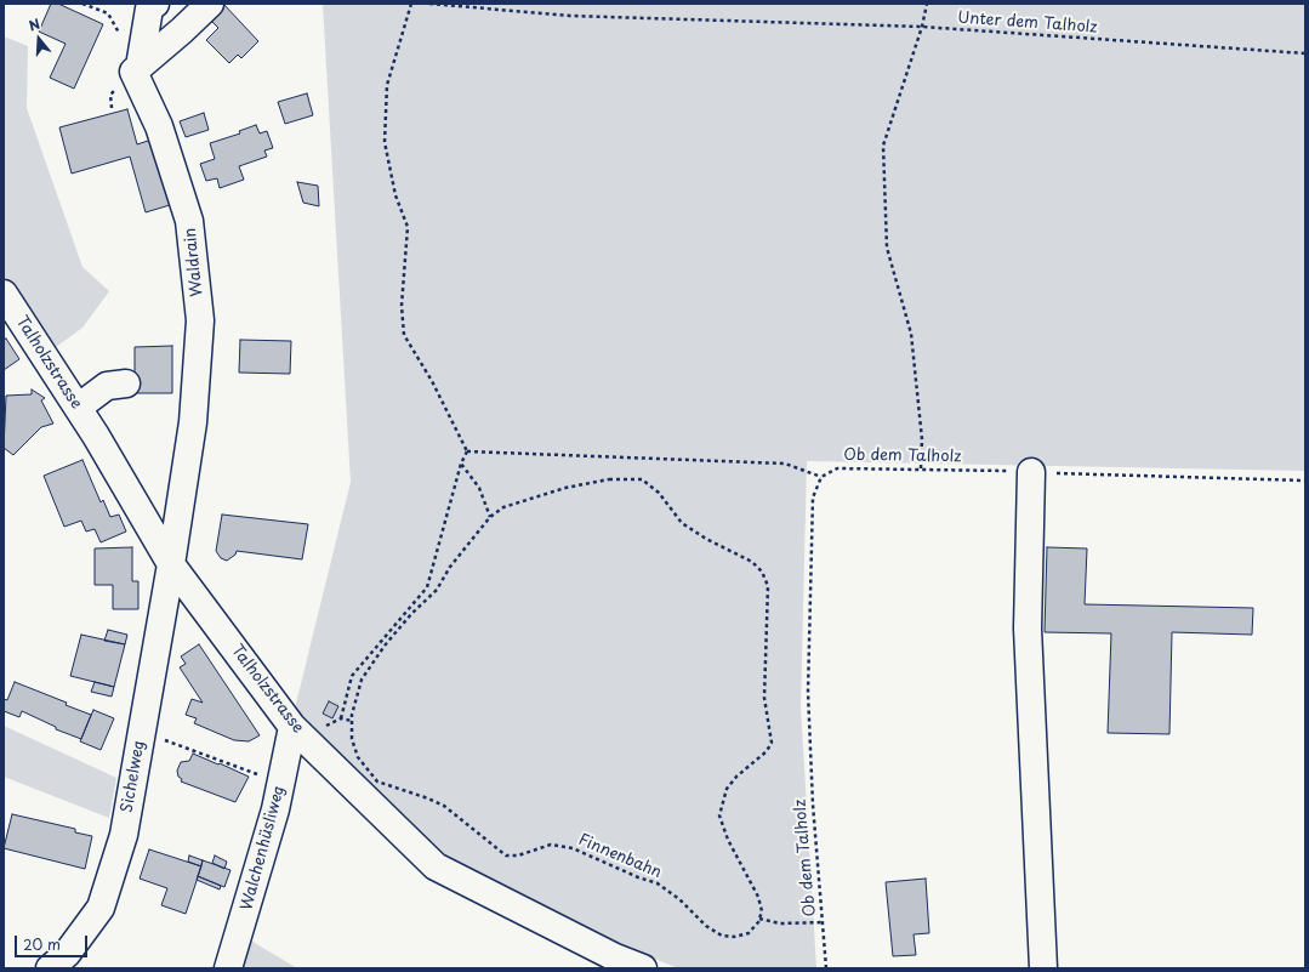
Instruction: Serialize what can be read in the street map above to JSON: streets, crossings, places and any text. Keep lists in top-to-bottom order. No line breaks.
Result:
{"streets":{"street":["Waldrain","Talholzstrasse","Sichelweg","Walchenhüsliweg"],"path":["Unter dem Talholz","Ob dem Talholz","Finnenbahn"]},"crossings":[["Waldrain","Talholzstrasse"],["Waldrain","Sichelweg"],["Talholzstrasse","Sichelweg"],["Talholzstrasse","Walchenhüsliweg"]],"scale_bar":"20 m","north":"top"}
